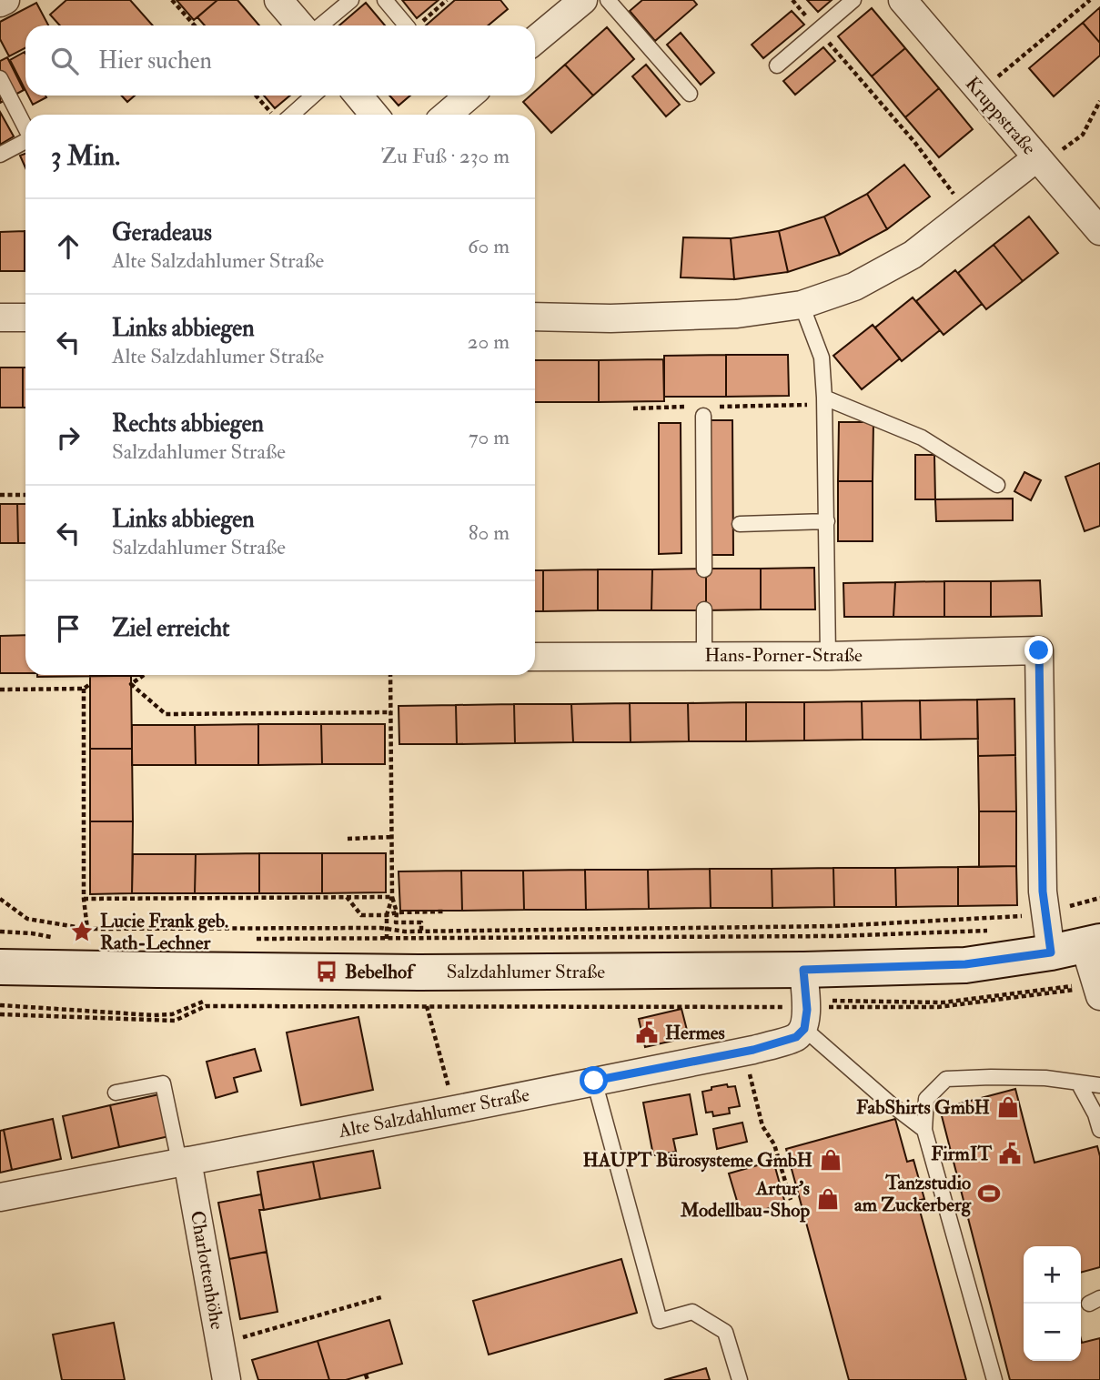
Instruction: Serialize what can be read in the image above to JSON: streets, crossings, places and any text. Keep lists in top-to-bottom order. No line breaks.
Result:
{"streets":{"main road":["Salzdahlumer Straße"],"street":["Kruppstraße","Hans-Porner-Straße","Alte Salzdahlumer Straße","Charlottenhöhe"]},"crossings":[["Hans-Porner-Straße","Salzdahlumer Straße"],["Alte Salzdahlumer Straße","Charlottenhöhe"]],"places":{"place":["Lucie Frank geb. Rath-Lechner"],"bus stop":["Bebelhof"],"public building":["Hermes","FirmIT"],"shop":["FabShirts GmbH","HAUPT Bürosysteme GmbH","Artur’s Modellbau-Shop"],"sports":["Tanzstudio am Zuckerberg"]},"page":{"search":"Hier suchen","heading":["3 Min.","Zu Fuß · 230 m"],"list":[["Geradeaus","Alte Salzdahlumer Straße","60 m"],["Links abbiegen","Alte Salzdahlumer Straße","20 m"],["Rechts abbiegen","Salzdahlumer Straße","70 m"],["Links abbiegen","Salzdahlumer Straße","80 m"],"Ziel erreicht"],"map_buttons":["+","−"]}}
